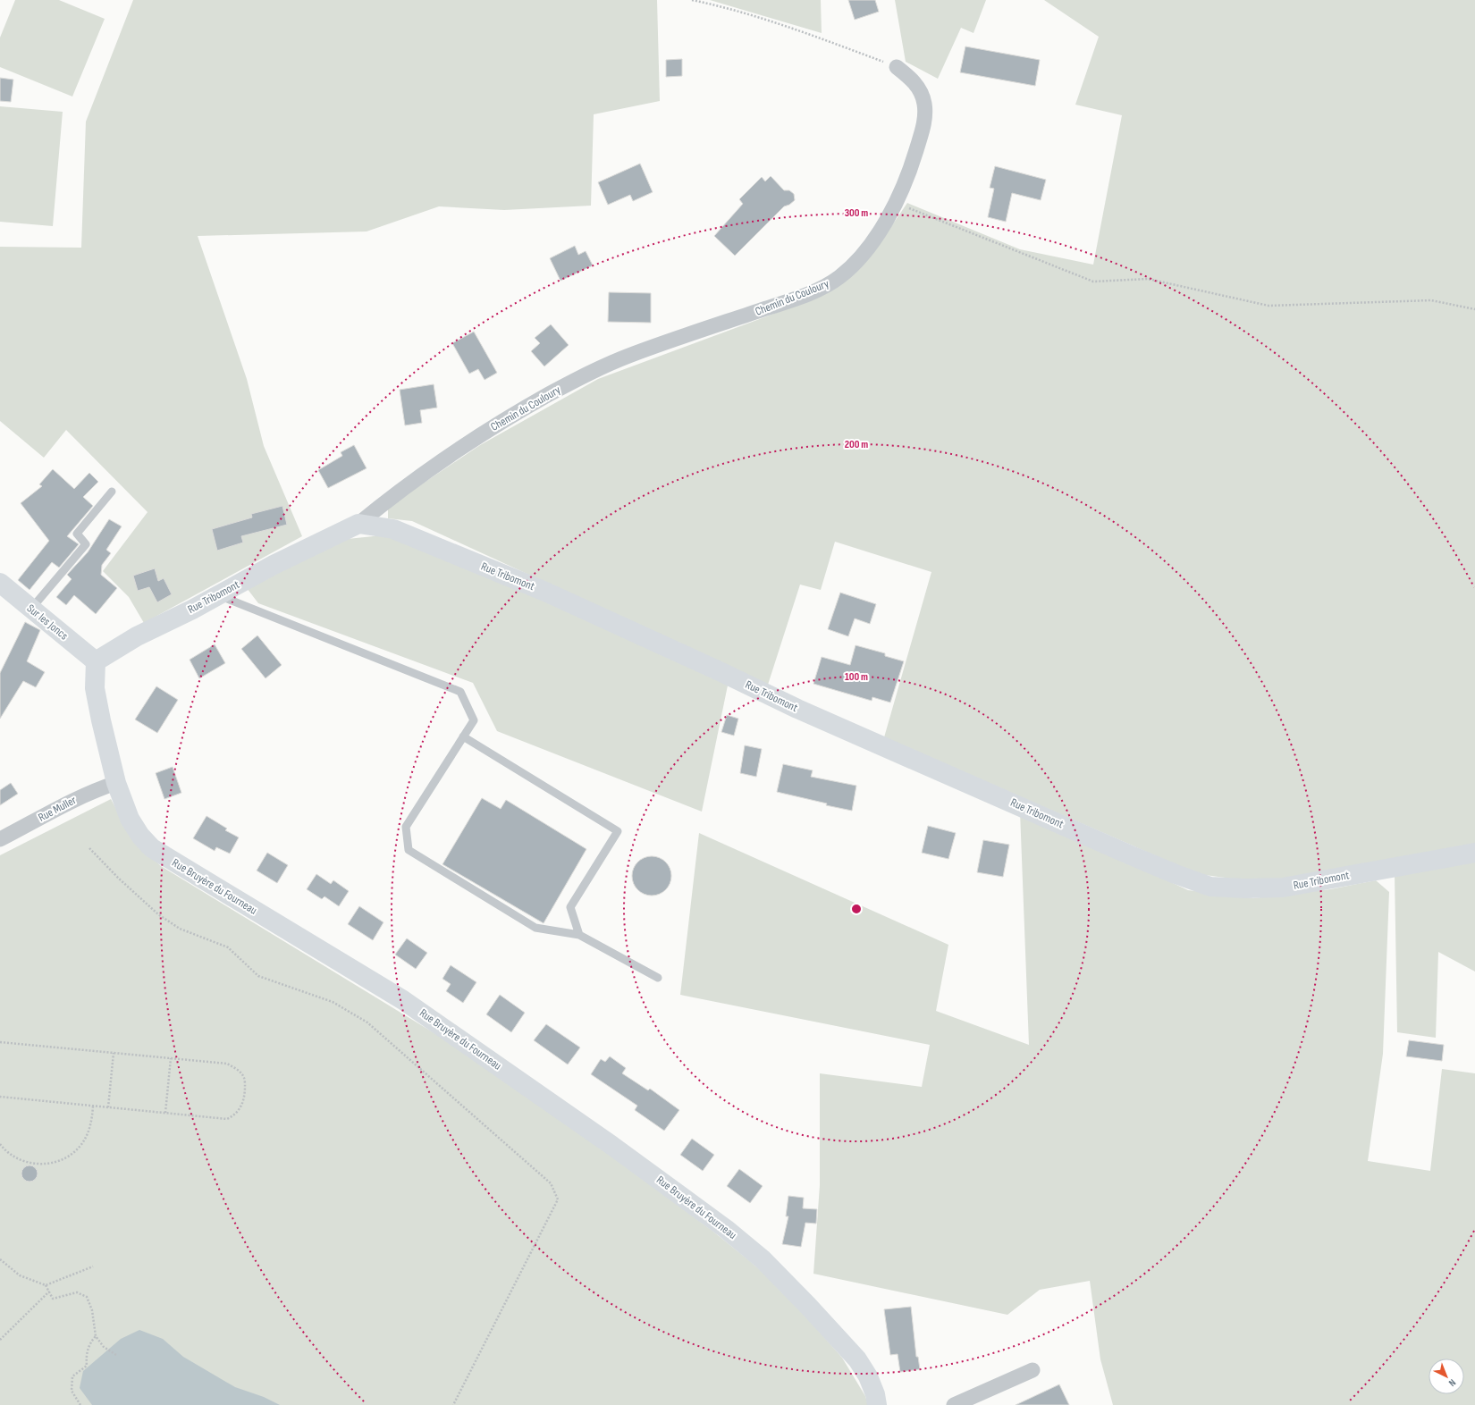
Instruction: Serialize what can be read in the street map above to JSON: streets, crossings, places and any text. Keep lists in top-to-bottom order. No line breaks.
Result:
{"streets":{"street":["Chemin du Couloury","Rue Tribomont","Sur les Joncs","Rue Muller","Rue Bruyère du Fourneau"]},"crossings":[["Chemin du Couloury","Rue Tribomont"],["Rue Tribomont","Sur les Joncs"],["Rue Tribomont","Rue Bruyère du Fourneau"],["Sur les Joncs","Rue Bruyère du Fourneau"],["Rue Muller","Rue Bruyère du Fourneau"]],"north":"bottom right","rings":["300 m","200 m","100 m"]}
